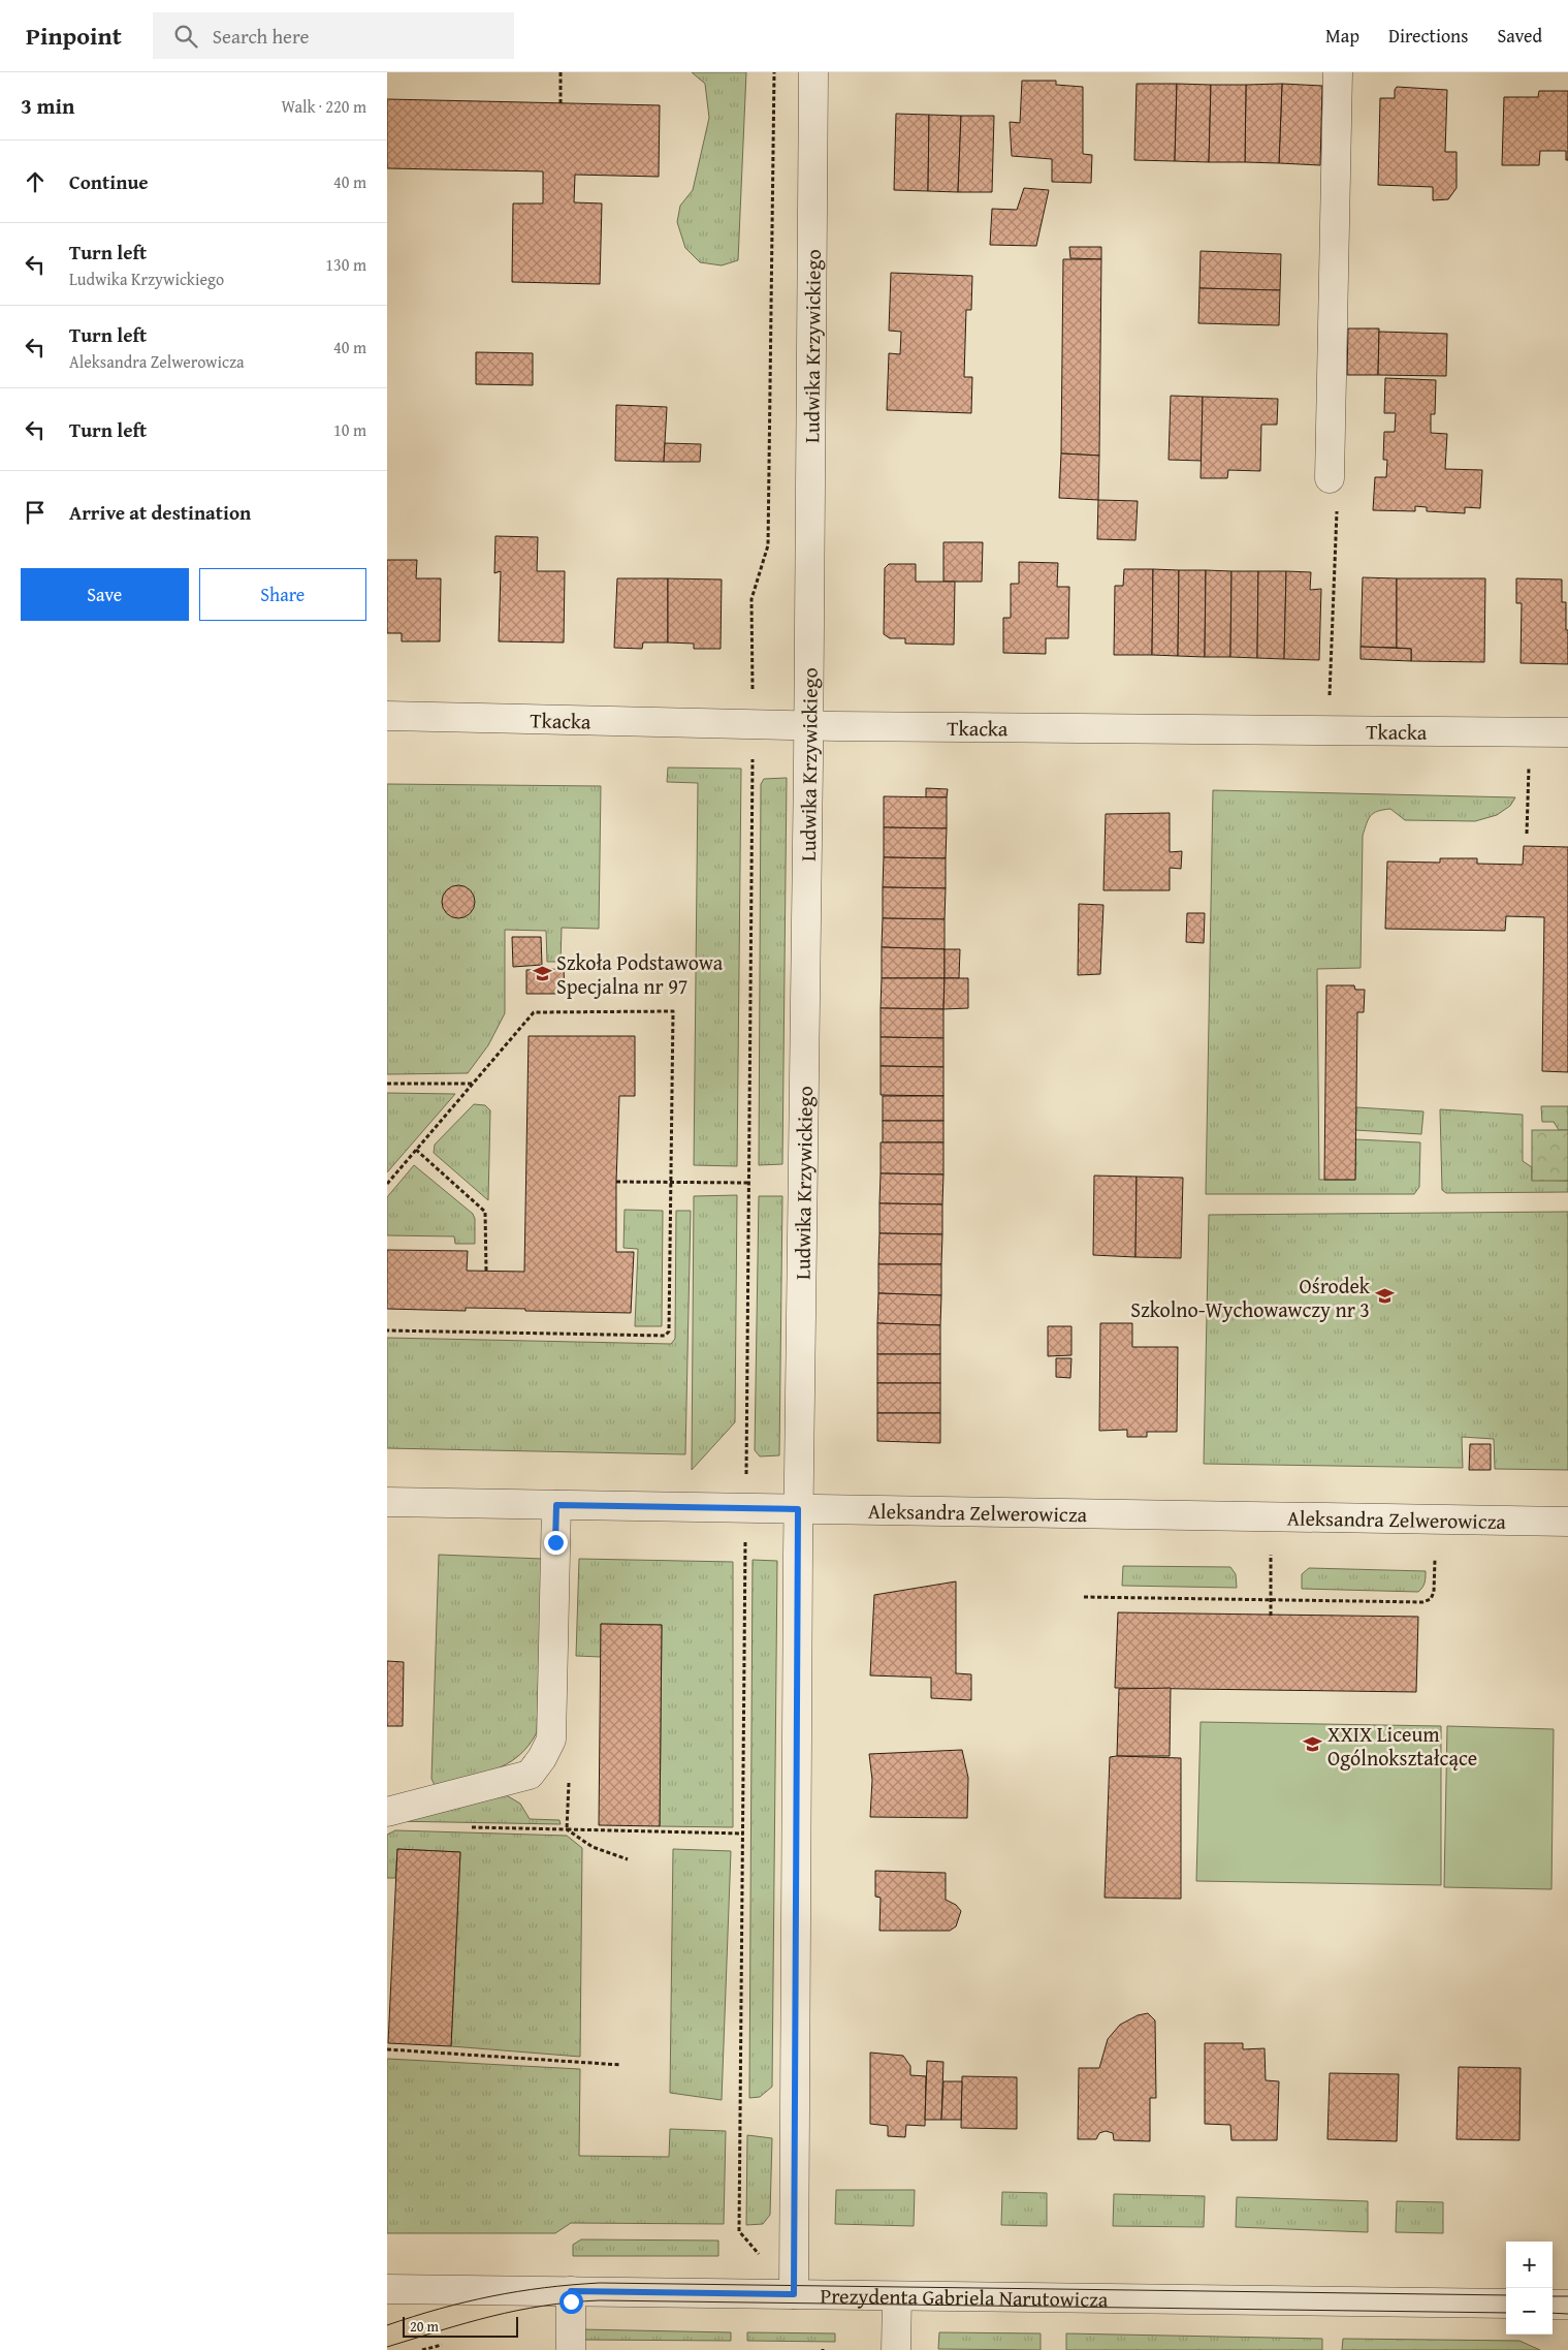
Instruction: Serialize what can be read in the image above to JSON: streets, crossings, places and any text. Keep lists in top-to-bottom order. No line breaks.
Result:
{"streets":{"street":["Ludwika Krzywickiego","Tkacka","Aleksandra Zelwerowicza","Prezydenta Gabriela Narutowicza"]},"crossings":[["Ludwika Krzywickiego","Tkacka"],["Ludwika Krzywickiego","Aleksandra Zelwerowicza"],["Ludwika Krzywickiego","Prezydenta Gabriela Narutowicza"]],"places":{"school or university":["Szkoła Podstawowa Specjalna nr 97","Ośrodek Szkolno-Wychowawczy nr 3","XXIX Liceum Ogólnokształcące"]},"scale_bar":"20 m","page":{"header":"Pinpoint","search":"Search here","nav":["Map","Directions","Saved"],"heading":["3 min","Walk · 220 m"],"list":[["Continue","40 m"],["Turn left","Ludwika Krzywickiego","130 m"],["Turn left","Aleksandra Zelwerowicza","40 m"],["Turn left","10 m"],"Arrive at destination"],"buttons":["Save","Share"],"map_buttons":["+","−"],"scale":"20 m"}}
